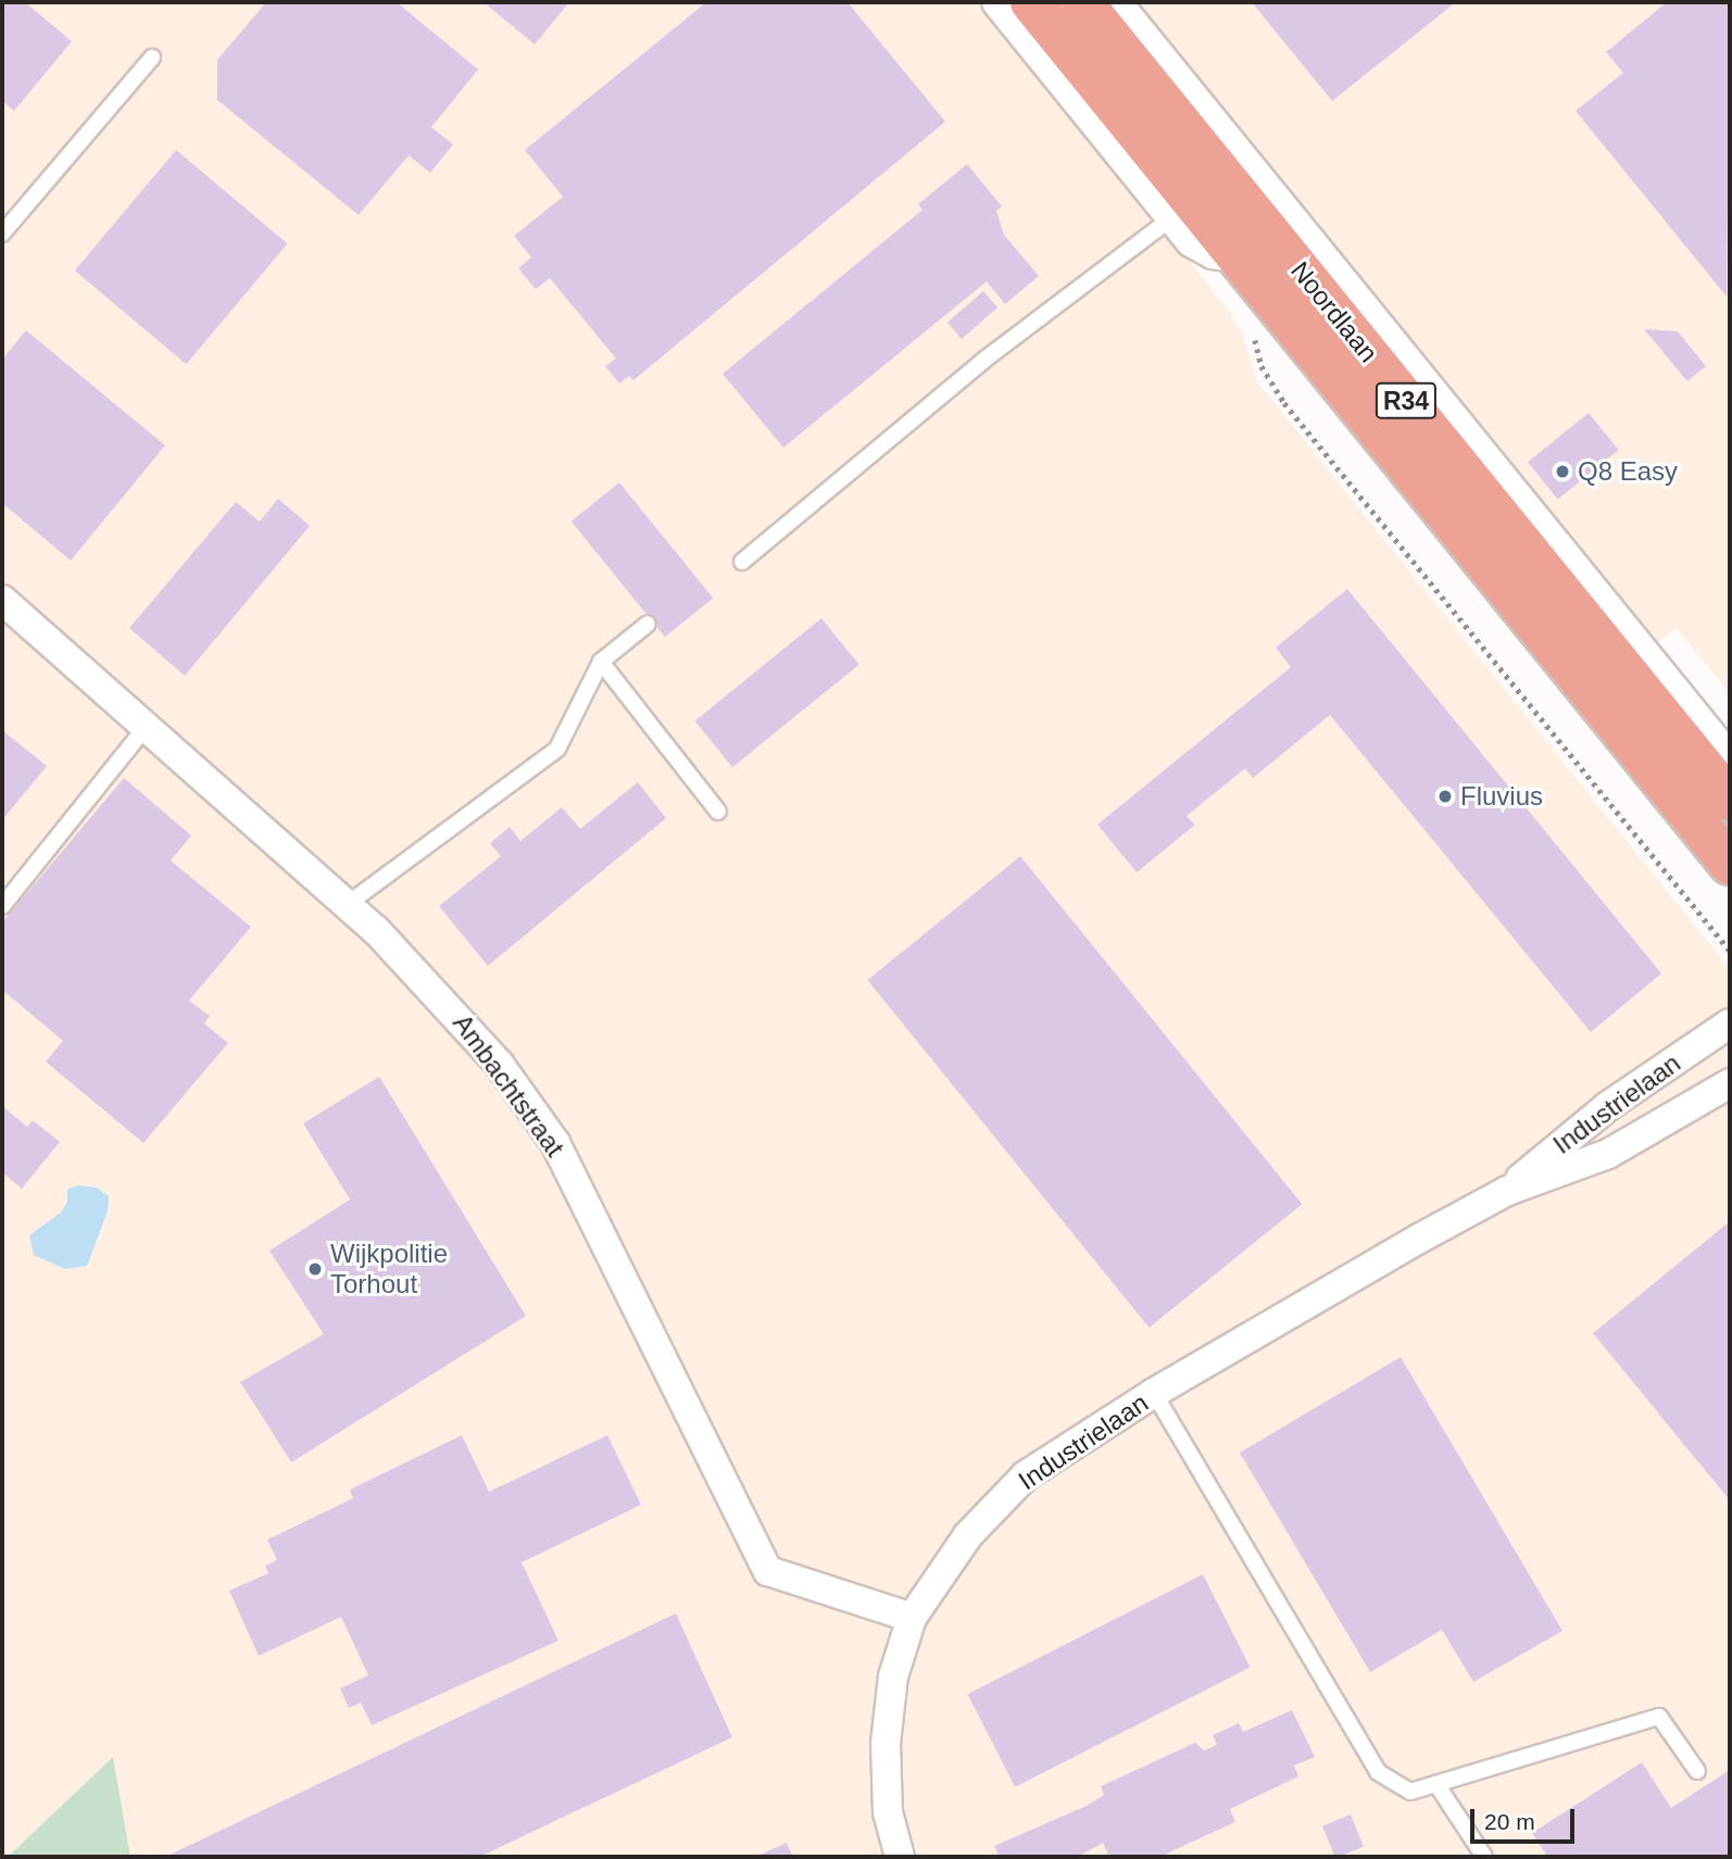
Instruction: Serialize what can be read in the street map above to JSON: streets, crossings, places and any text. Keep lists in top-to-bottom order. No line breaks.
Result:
{"streets":{"main road":["Noordlaan","R34"],"street":["Ambachtstraat","Industrielaan"]},"crossings":[["Ambachtstraat","Industrielaan"]],"places":["Q8 Easy","Fluvius","Wijkpolitie Torhout"],"scale_bar":"20 m"}
